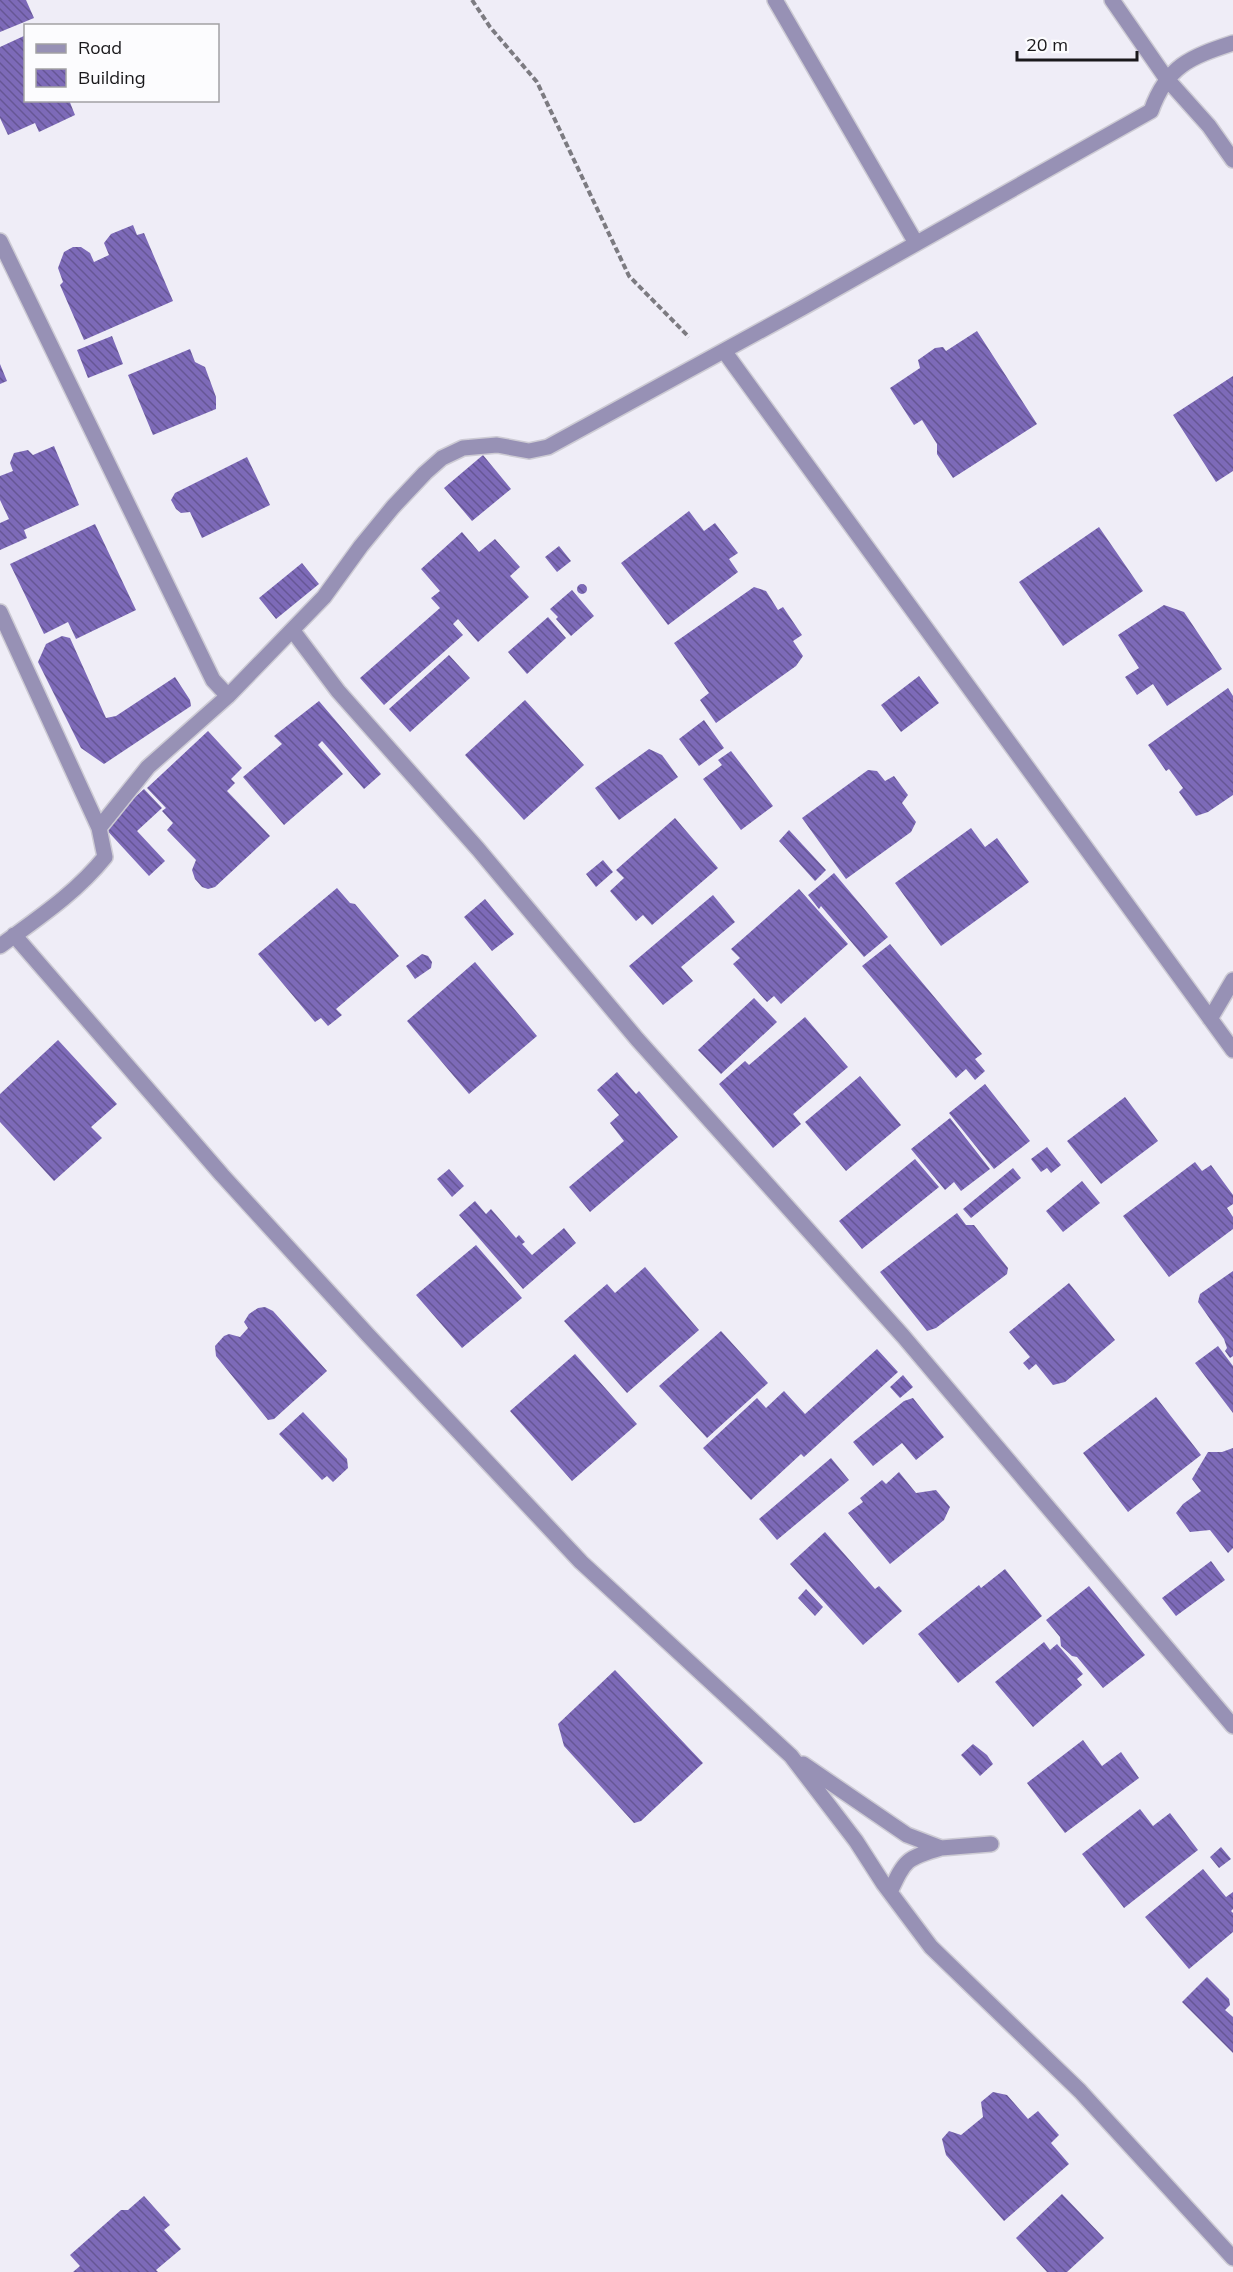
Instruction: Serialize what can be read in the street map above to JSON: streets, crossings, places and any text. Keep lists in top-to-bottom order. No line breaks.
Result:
{"legend":["Road","Building"],"scale_bar":"20 m"}
